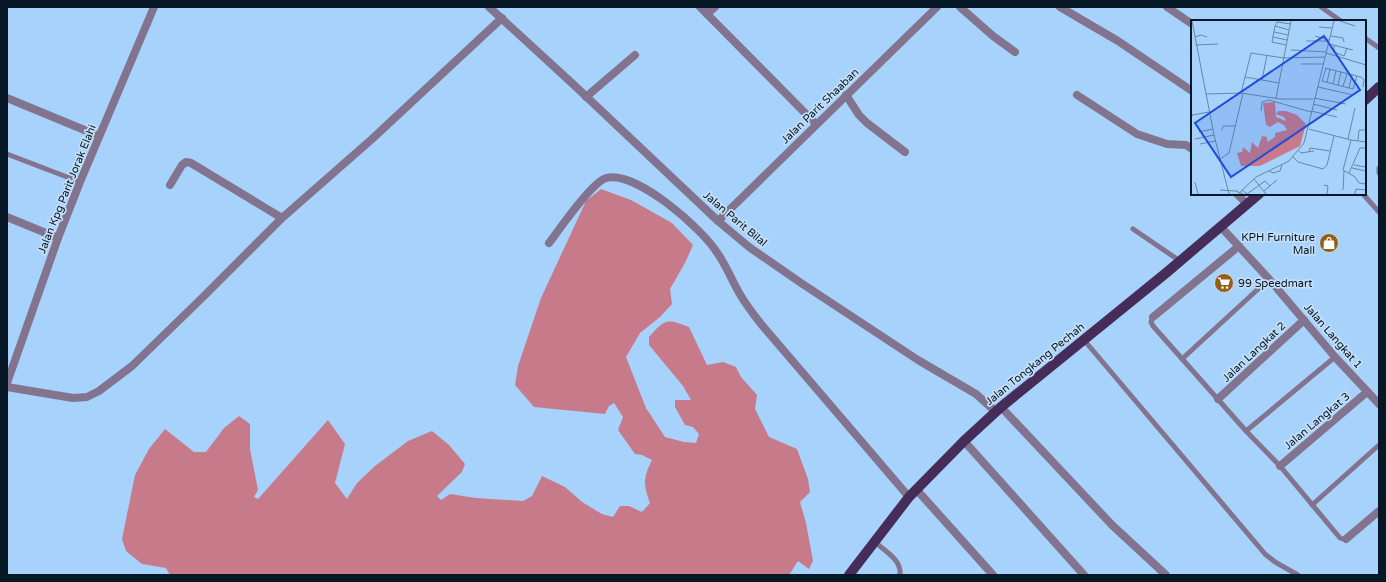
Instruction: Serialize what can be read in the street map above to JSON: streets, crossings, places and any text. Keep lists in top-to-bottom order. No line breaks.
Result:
{"streets":{"main road":["Jalan Tongkang Pechah"],"street":["Jalan Parit Shaaban","Jalan Kpg Parit Jorak Elahi","Jalan Parit Bilal","Jalan Langkat 1","Jalan Langkat 2","Jalan Langkat 3"]},"crossings":[["Jalan Parit Shaaban","Jalan Parit Bilal"],["Jalan Parit Bilal","Jalan Tongkang Pechah"],["Jalan Langkat 1","Jalan Langkat 2"],["Jalan Langkat 1","Jalan Tongkang Pechah"],["Jalan Langkat 1","Jalan Langkat 3"]],"places":{"shop":["KPH Furniture Mall"],"supermarket":["99 Speedmart"]}}
